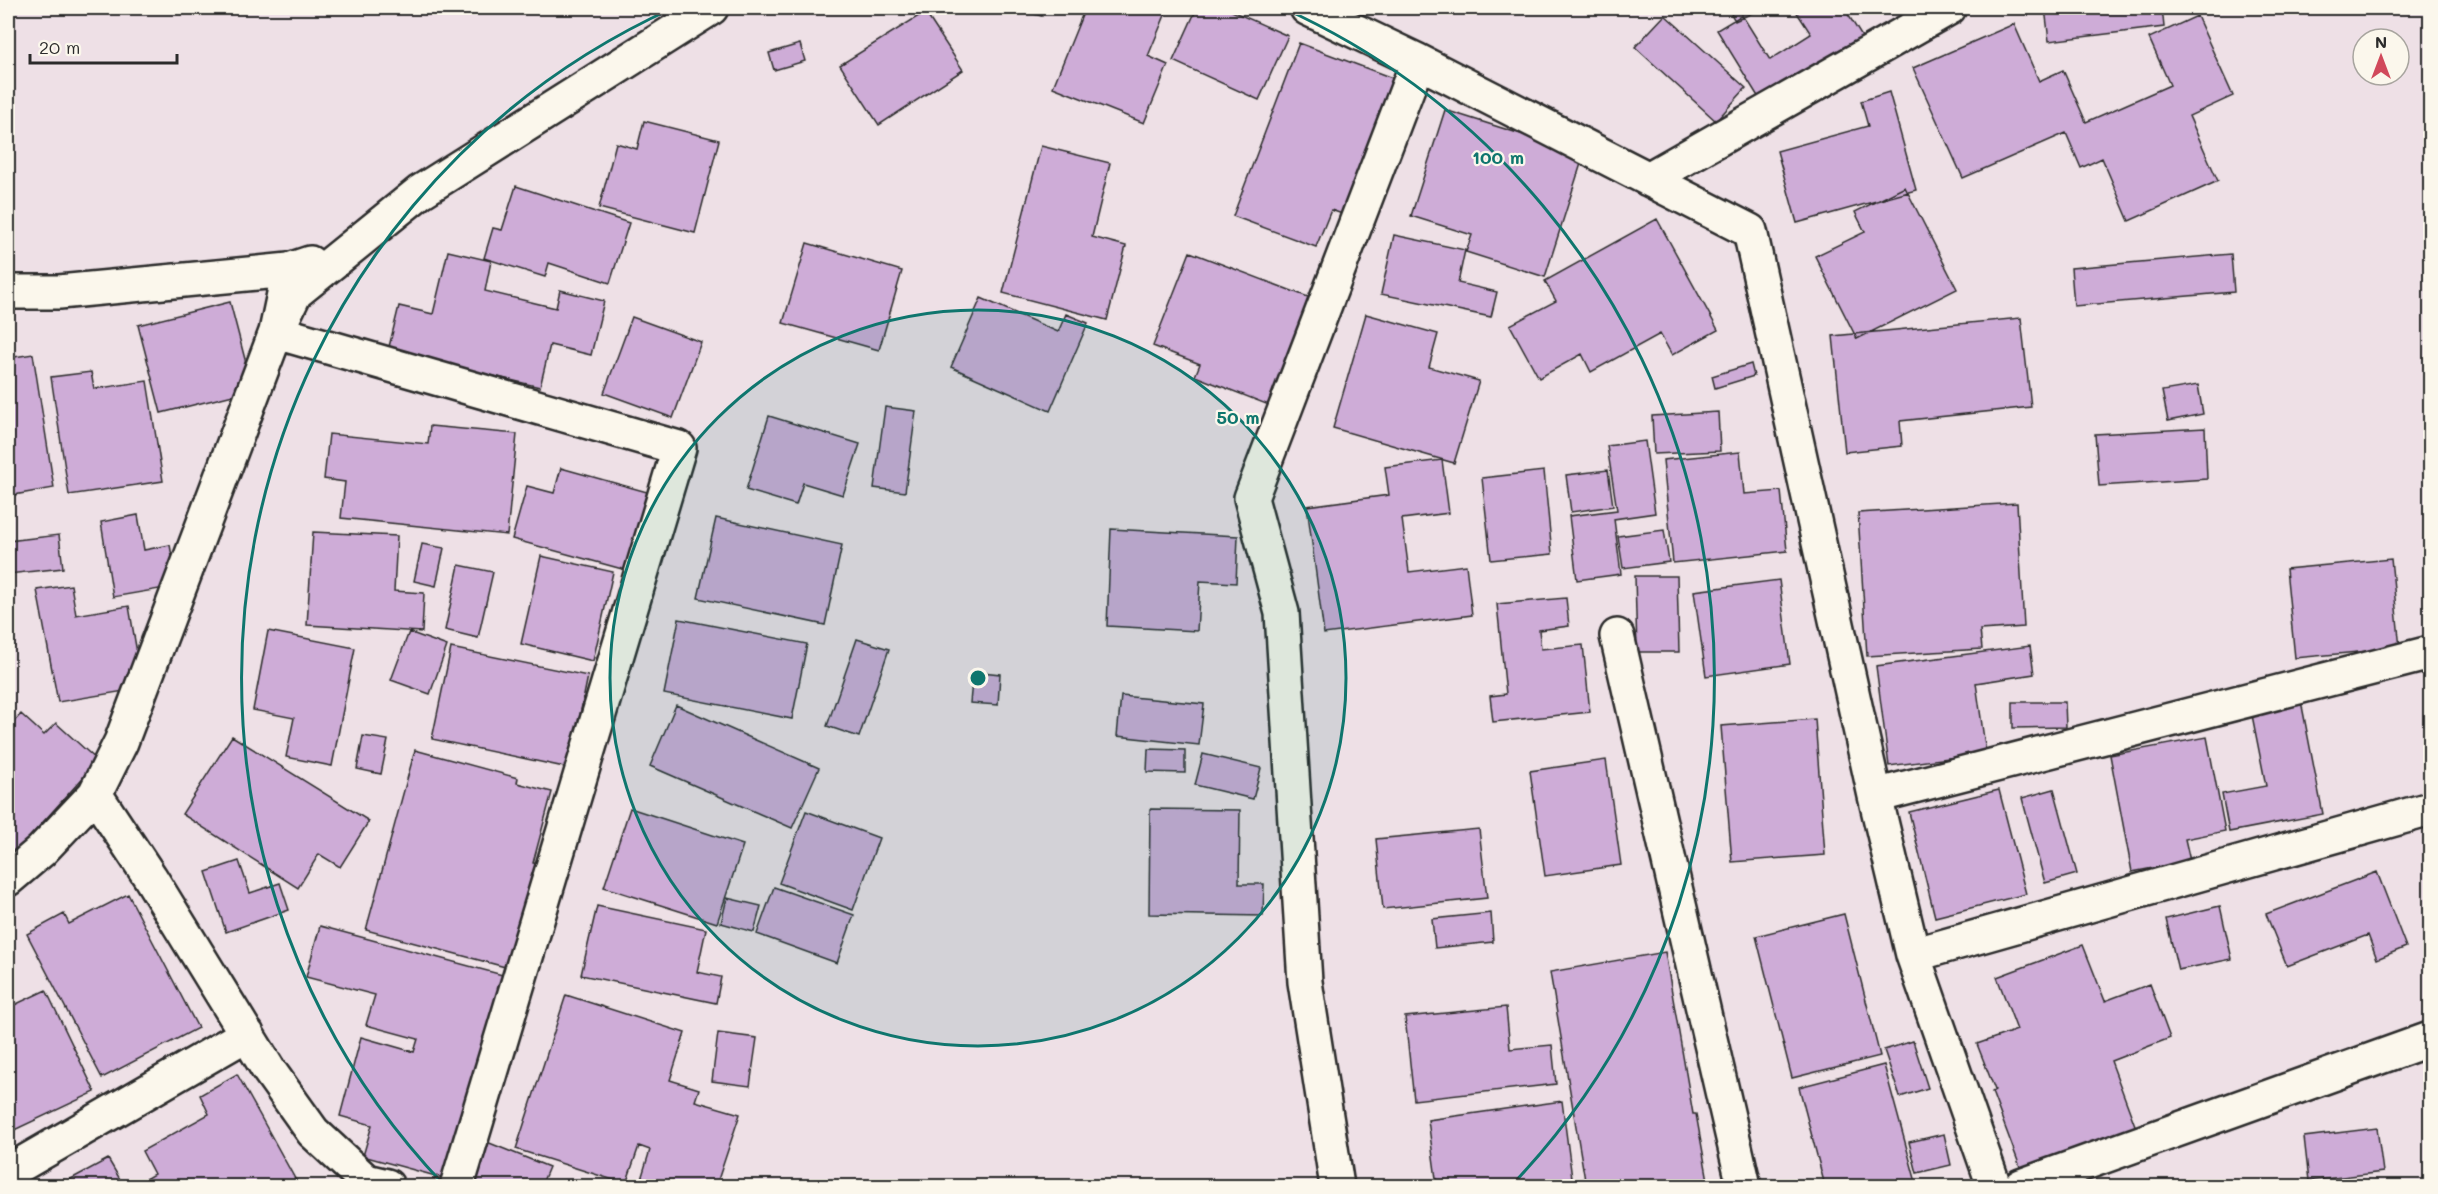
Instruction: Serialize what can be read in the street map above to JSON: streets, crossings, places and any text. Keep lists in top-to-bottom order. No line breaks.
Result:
{"scale_bar":"20 m","north":"top","rings":["100 m","50 m"]}
